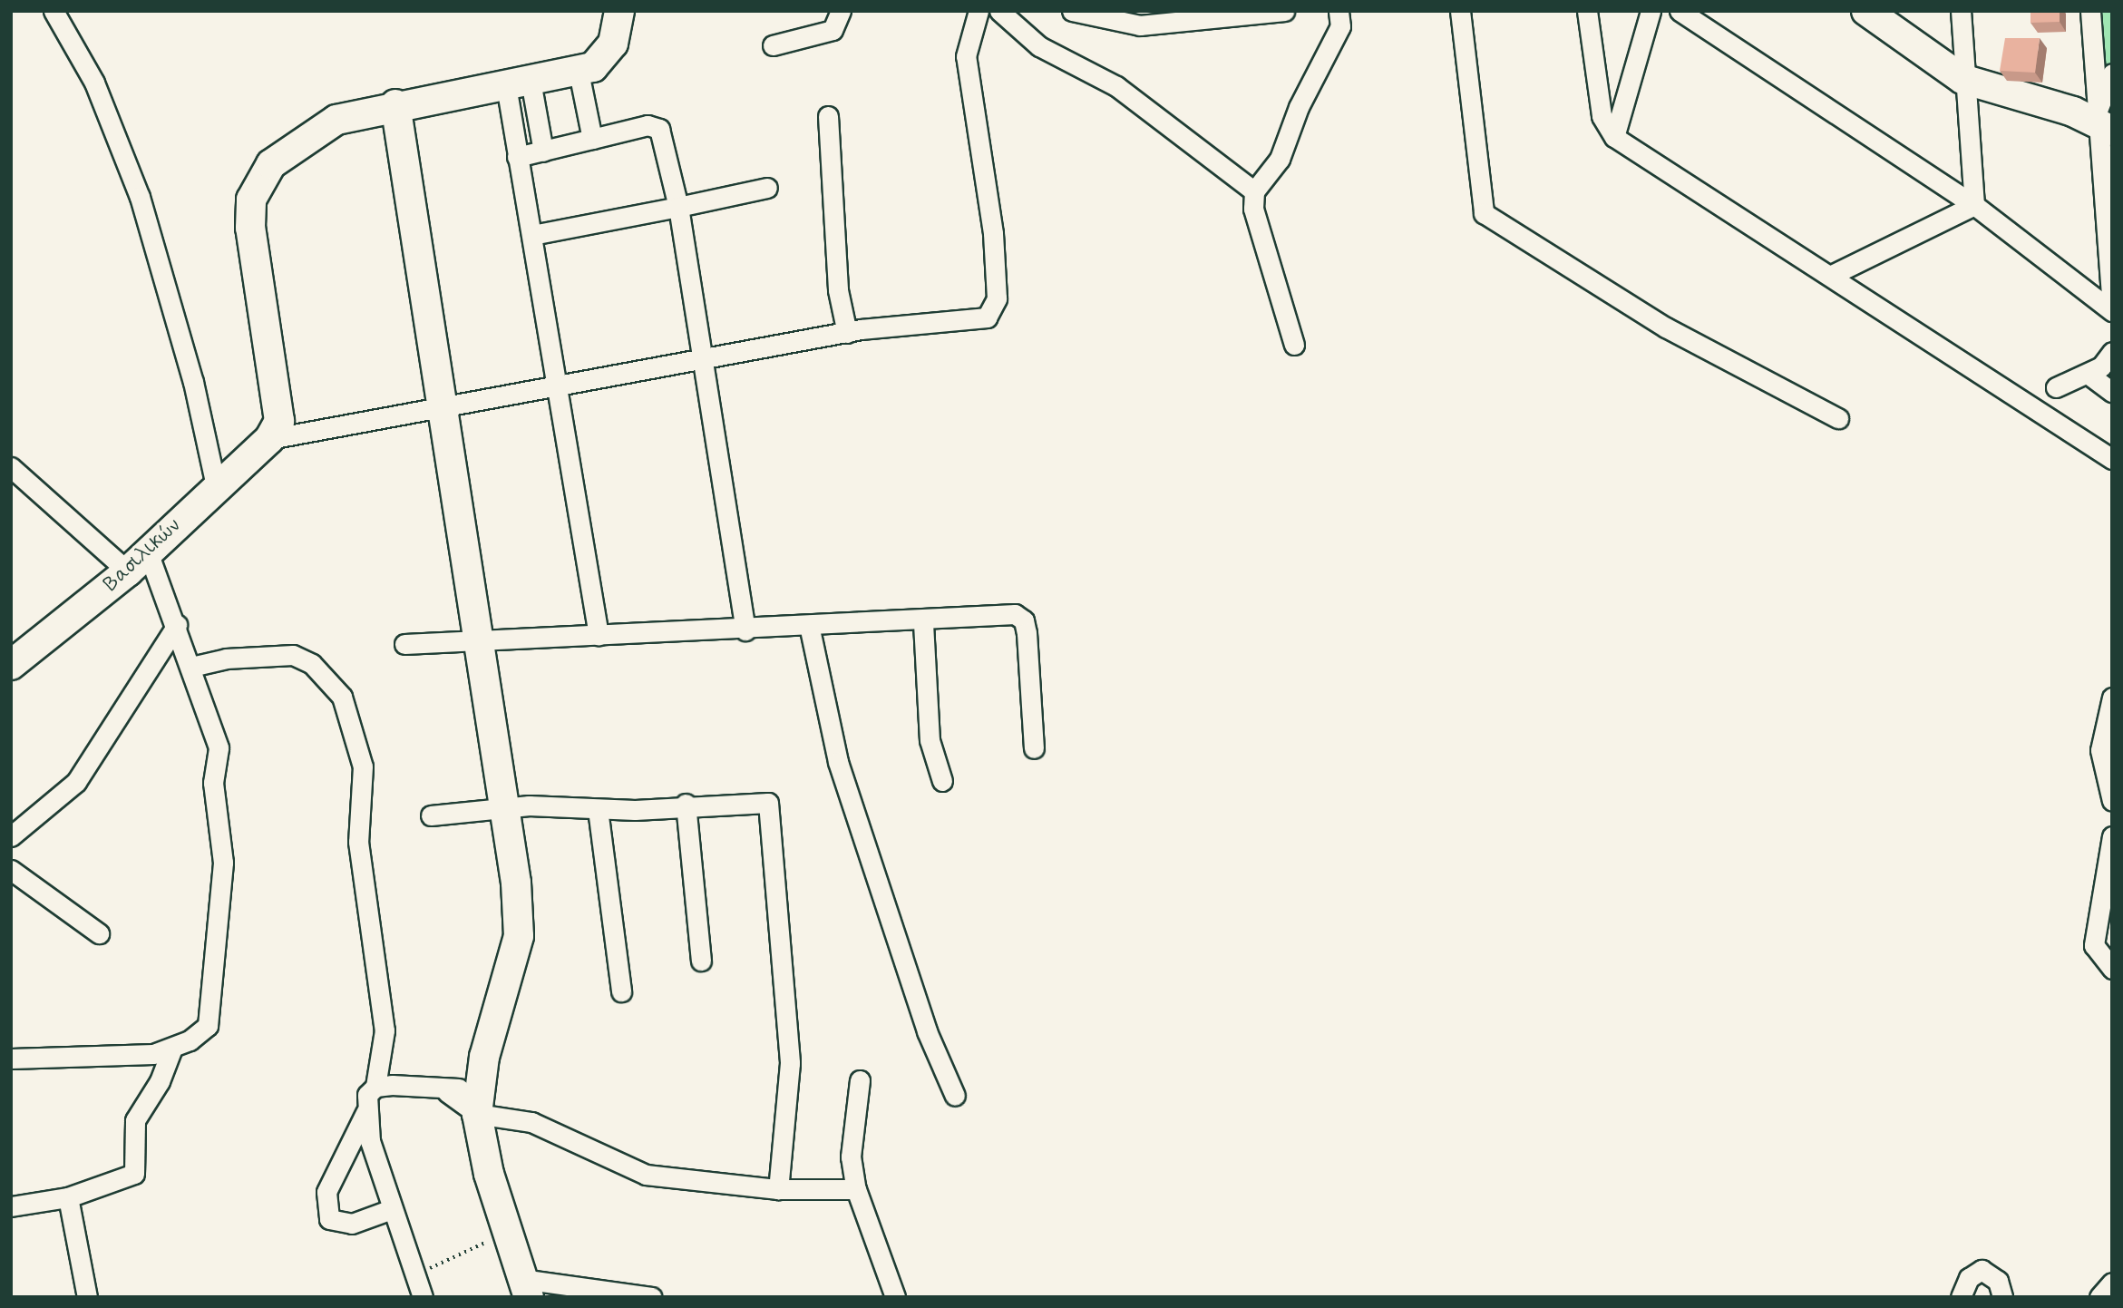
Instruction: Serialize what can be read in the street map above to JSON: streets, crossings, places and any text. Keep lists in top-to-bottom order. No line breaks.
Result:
{"streets":{"street":["Βασιλικών"]}}
